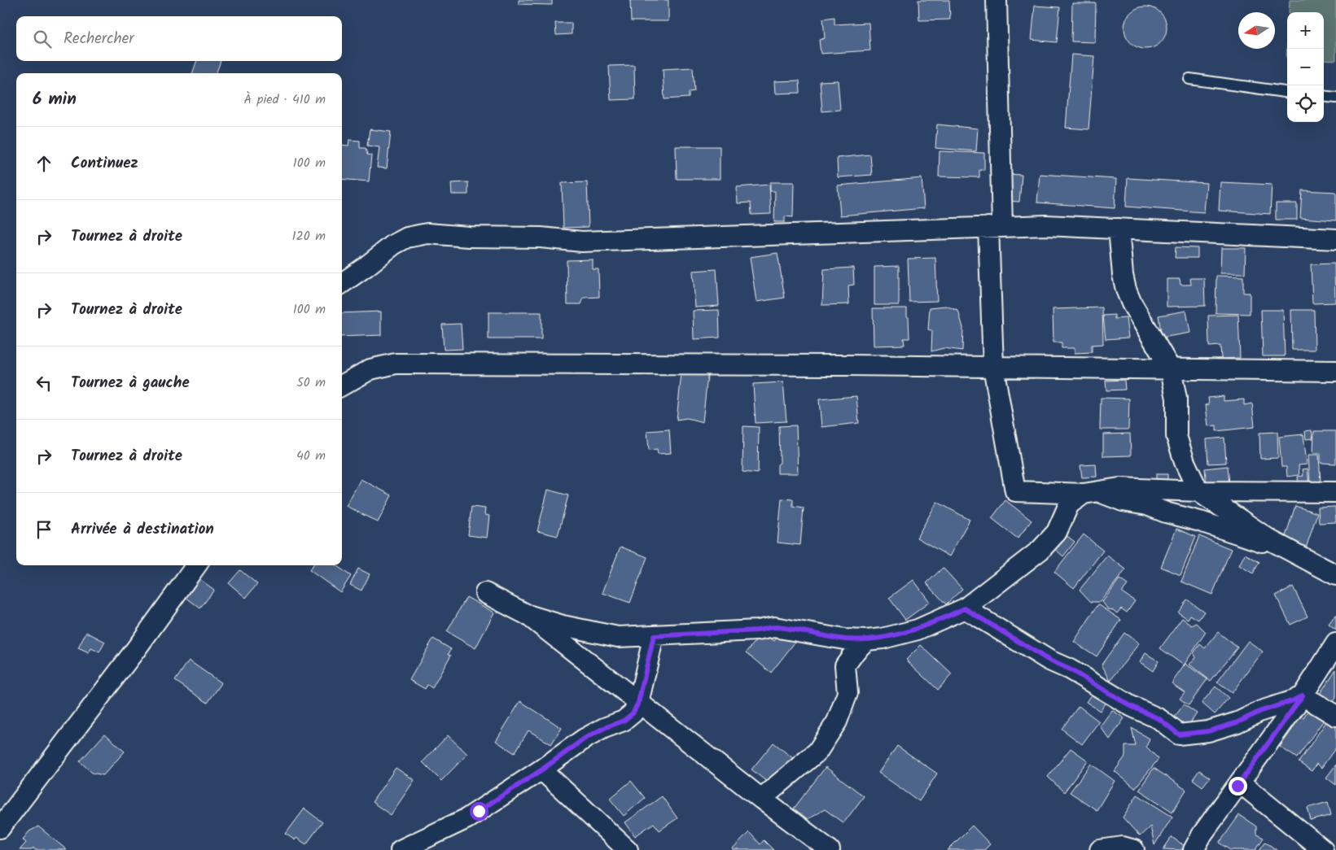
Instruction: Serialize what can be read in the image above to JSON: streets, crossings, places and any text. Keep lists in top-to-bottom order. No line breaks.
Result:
{"north":"left","page":{"map_buttons":["+","−"],"search":"Rechercher","heading":["6 min","À pied · 410 m"],"list":[["Continuez","100 m"],["Tournez à droite","120 m"],["Tournez à droite","100 m"],["Tournez à gauche","50 m"],["Tournez à droite","40 m"],"Arrivée à destination"]}}
